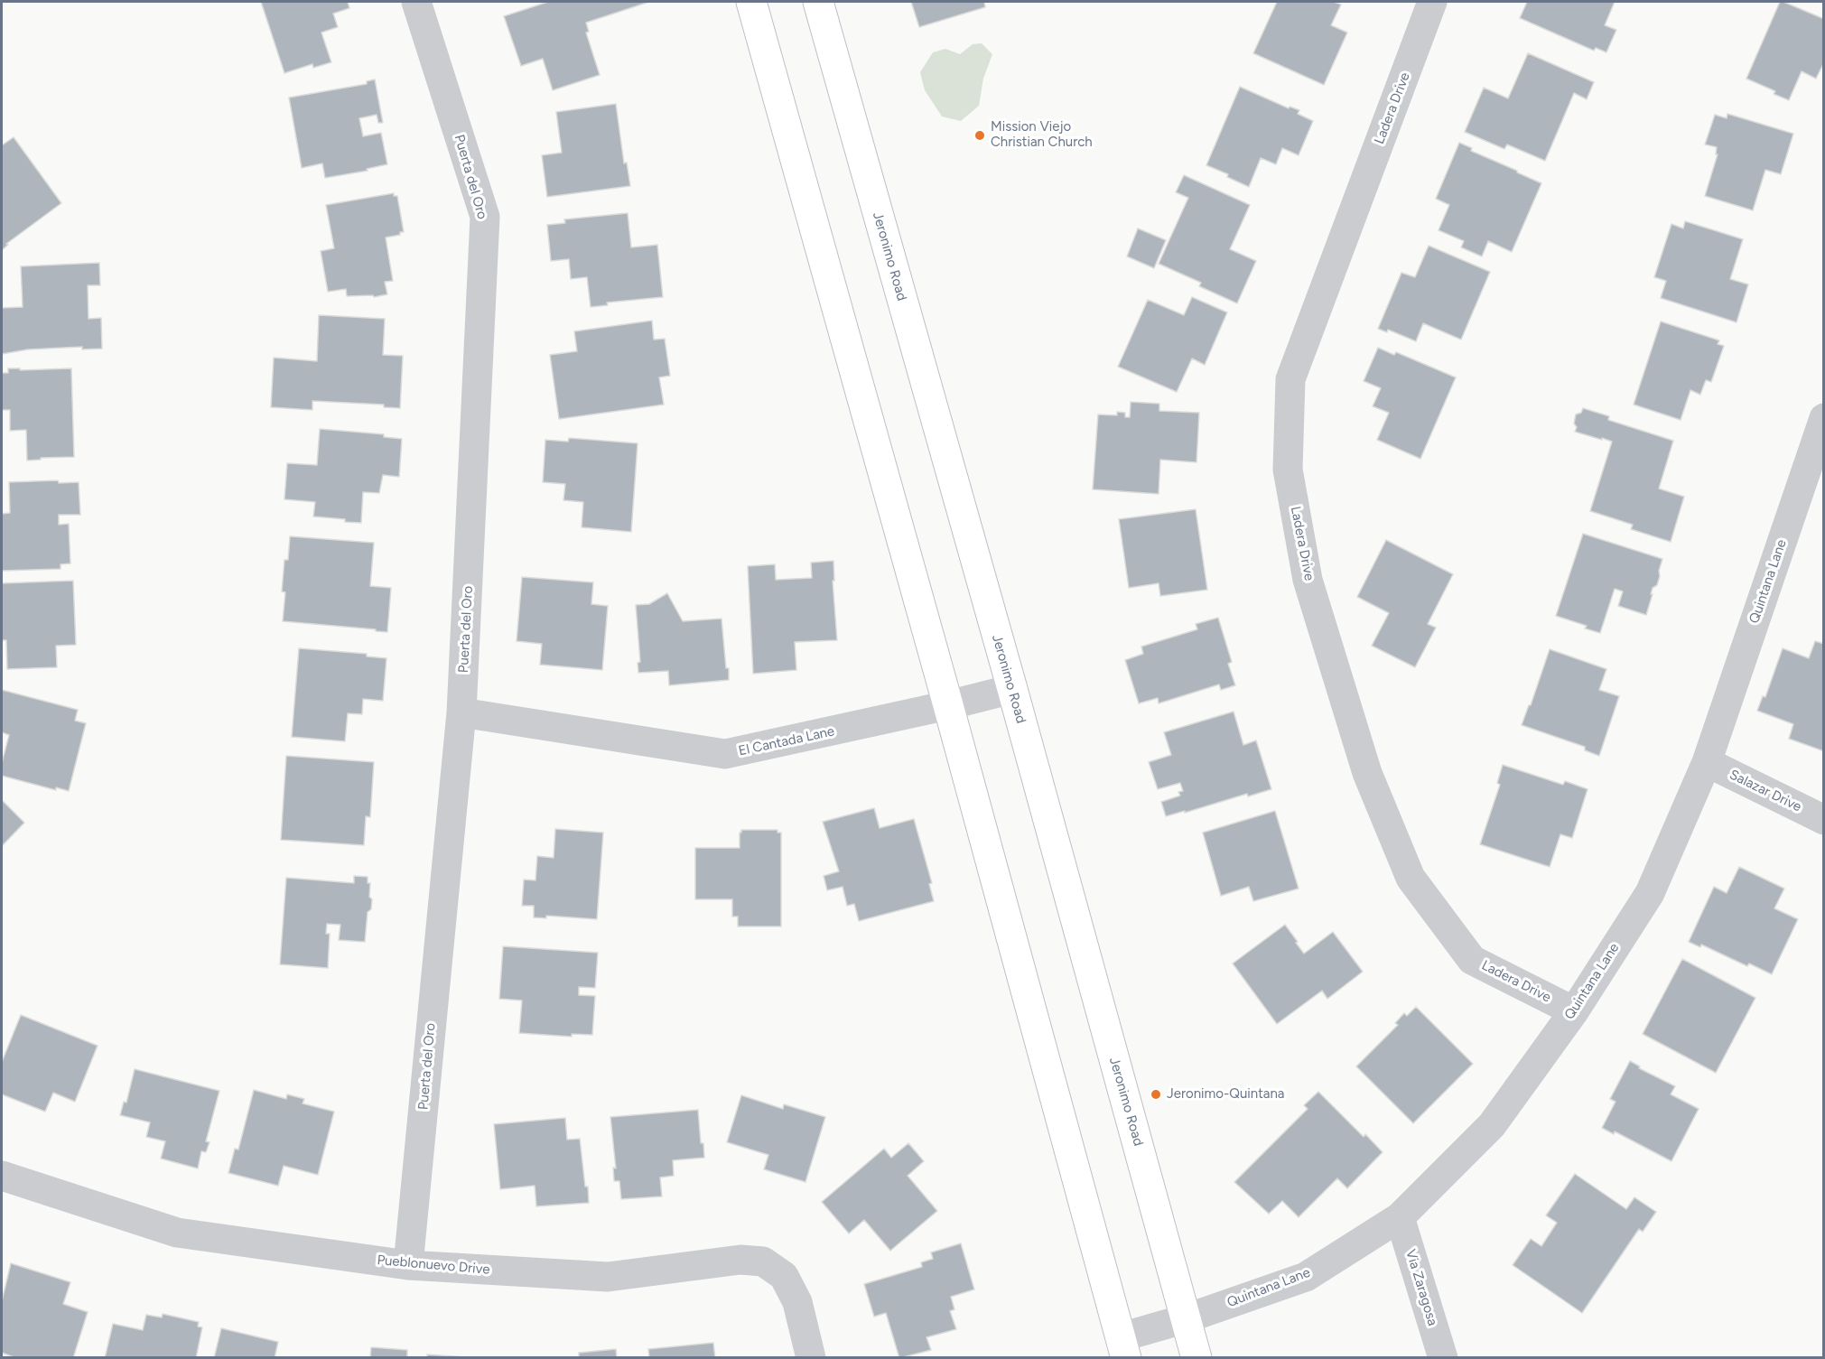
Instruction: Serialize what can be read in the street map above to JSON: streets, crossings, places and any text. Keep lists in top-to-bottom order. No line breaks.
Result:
{"streets":{"main road":["Jeronimo Road"],"street":["Ladera Drive","Puerta del Oro","Quintana Lane","El Cantada Lane","Salazar Drive","Pueblonuevo Drive","Via Zaragosa"]},"crossings":[["Ladera Drive","Quintana Lane"],["Puerta del Oro","El Cantada Lane"],["Puerta del Oro","Pueblonuevo Drive"],["Jeronimo Road","Quintana Lane"],["Jeronimo Road","El Cantada Lane"],["Quintana Lane","Salazar Drive"],["Quintana Lane","Via Zaragosa"]],"places":["Mission Viejo Christian Church","Jeronimo-Quintana"]}
